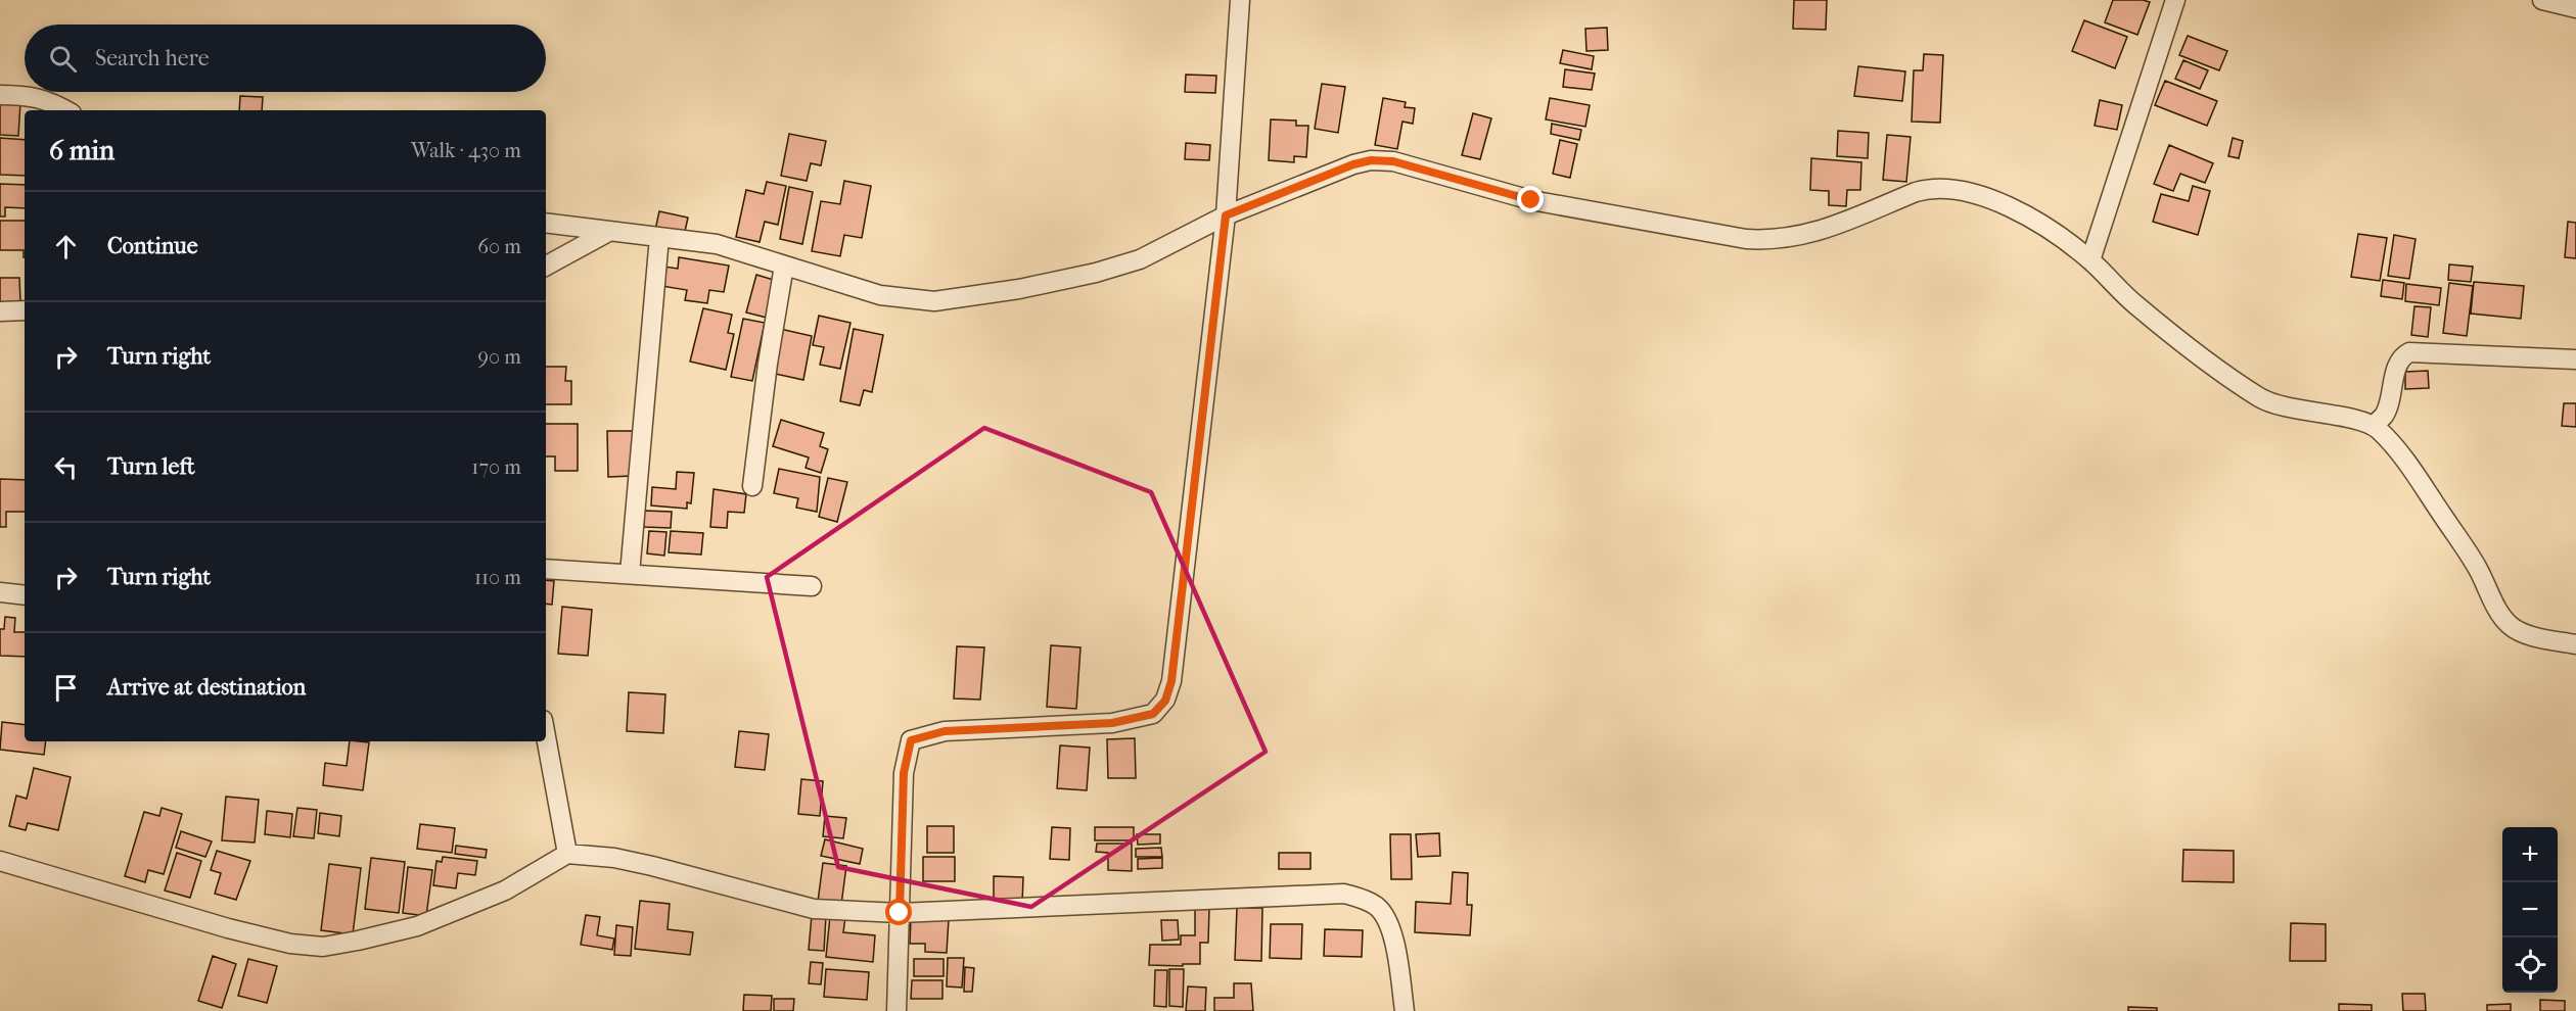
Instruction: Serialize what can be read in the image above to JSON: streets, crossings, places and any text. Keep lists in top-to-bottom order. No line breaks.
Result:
{"page":{"search":"Search here","heading":["6 min","Walk · 430 m"],"list":[["Continue","60 m"],["Turn right","90 m"],["Turn left","170 m"],["Turn right","110 m"],"Arrive at destination"],"map_buttons":["+","−"]}}
